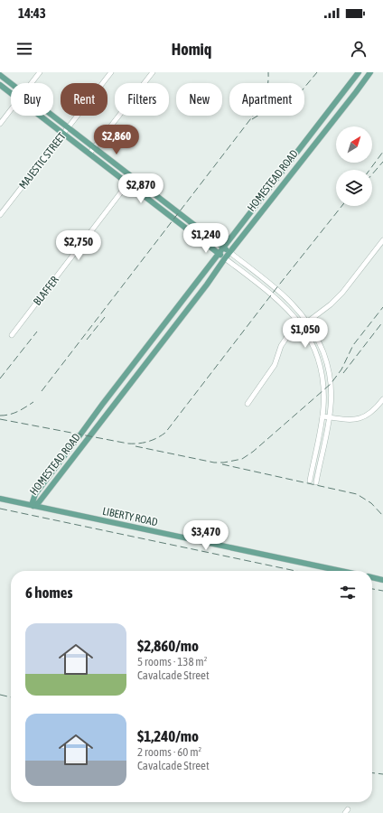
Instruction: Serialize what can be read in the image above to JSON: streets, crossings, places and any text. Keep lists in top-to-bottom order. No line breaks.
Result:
{"streets":{"main road":["HOMESTEAD ROAD","LIBERTY ROAD"],"street":["MAJESTIC STREET","BLAFFER"]},"crossings":[["HOMESTEAD ROAD","LIBERTY ROAD"]],"north":"top right","page":{"status":"14:43","header":"Homiq","chip":["Buy","Rent","Filters","New","Apartment"],"price":["$2,860","$2,870","$1,240","$2,750","$1,050","$3,470"],"heading":"6 homes","list":[{"name":"$2,860/mo","note":"5 rooms · 138 m² · Cavalcade Street"},{"name":"$1,240/mo","note":"2 rooms · 60 m² · Cavalcade Street"}]}}
